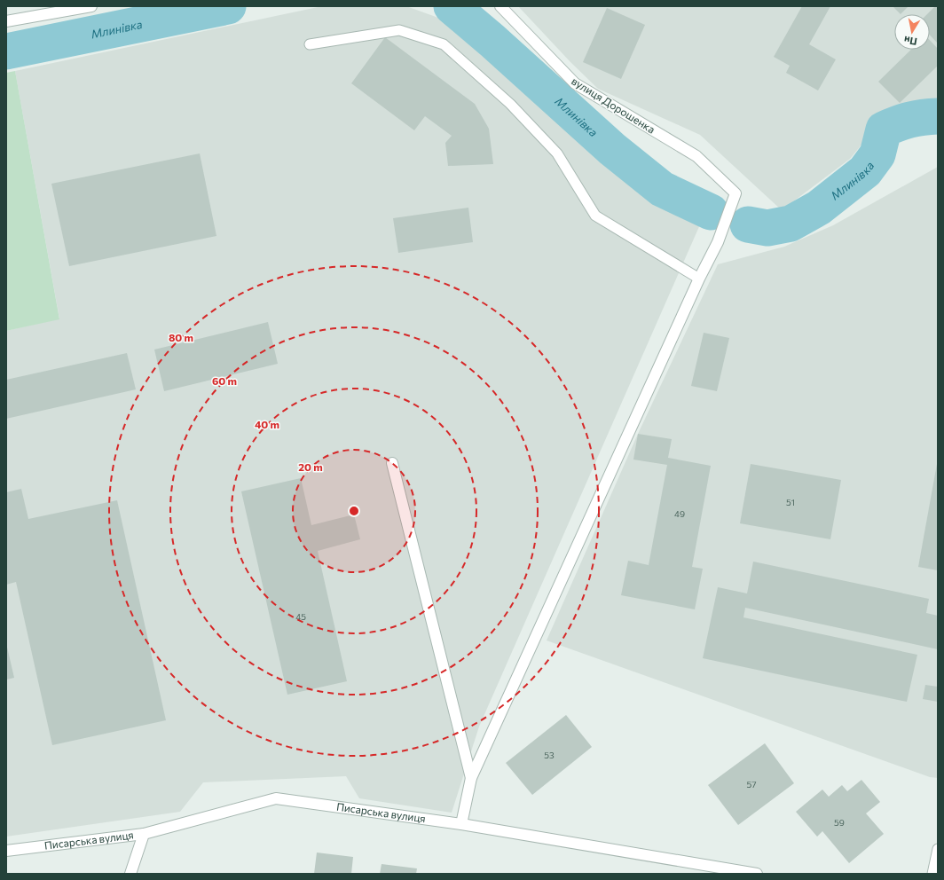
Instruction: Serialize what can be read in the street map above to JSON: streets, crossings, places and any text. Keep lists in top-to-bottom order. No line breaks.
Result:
{"streets":{"street":["вулиця Дорошенка","Писарська вулиця"]},"water":["Млинівка"],"house_numbers":["51","49","45","53","57","59"],"north":"bottom","rings":["80 m","60 m","40 m","20 m"]}
